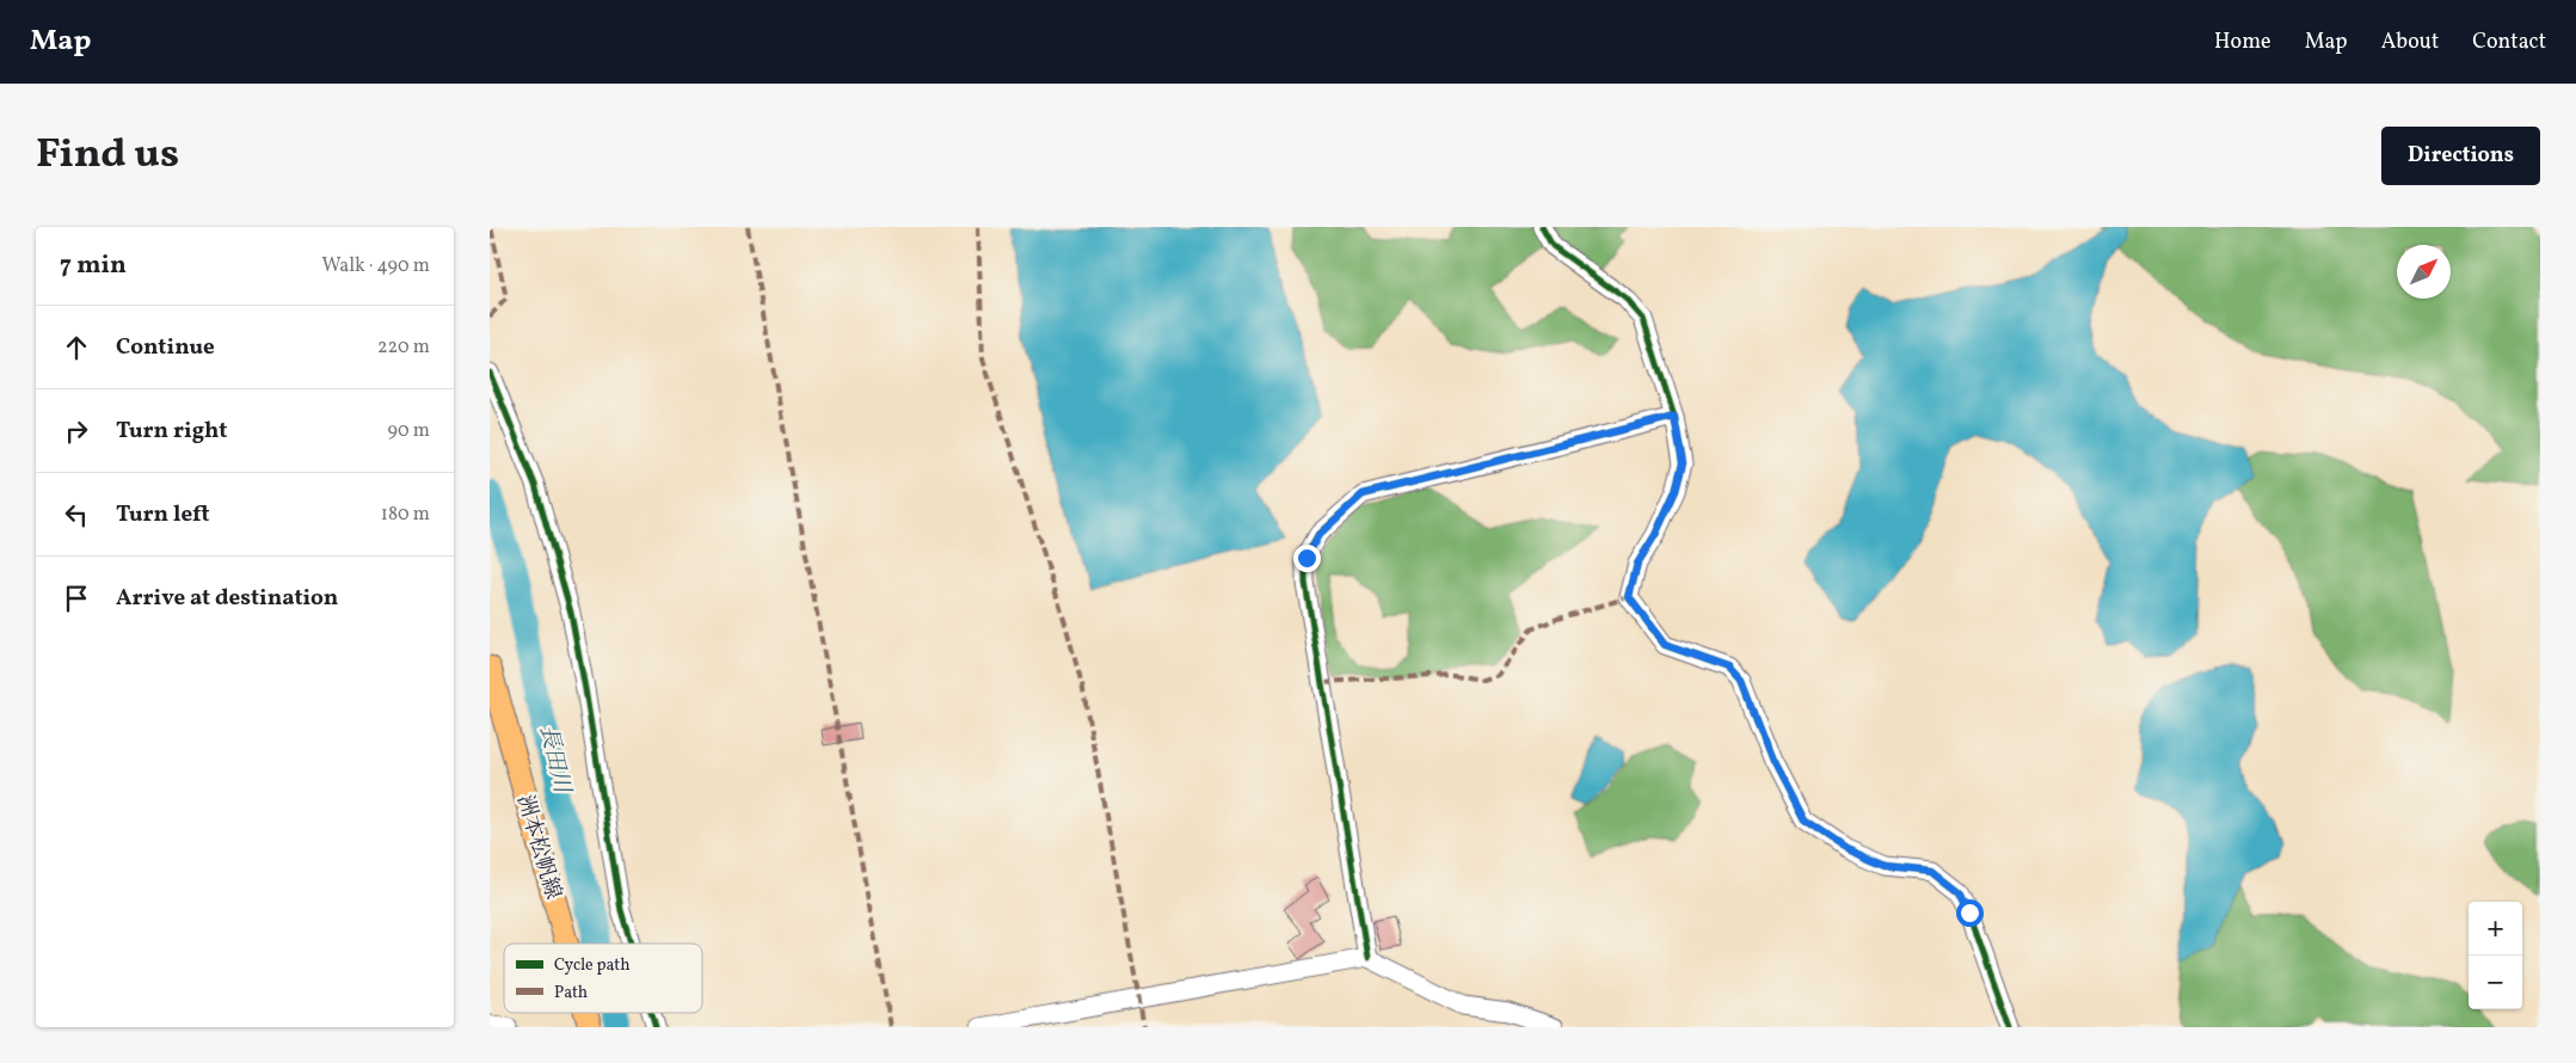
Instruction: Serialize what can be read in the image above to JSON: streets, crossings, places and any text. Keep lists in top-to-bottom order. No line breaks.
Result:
{"streets":{"main road":["洲本松帆線"]},"water":["長田川"],"legend":["Cycle path","Path"],"north":"top right","page":{"header":"Map","nav":["Home","Map","About","Contact"],"title":"Find us","buttons":"Directions","heading":["7 min","Walk · 490 m"],"list":[["Continue","220 m"],["Turn right","90 m"],["Turn left","180 m"],"Arrive at destination"],"map_buttons":["+","−"]}}
